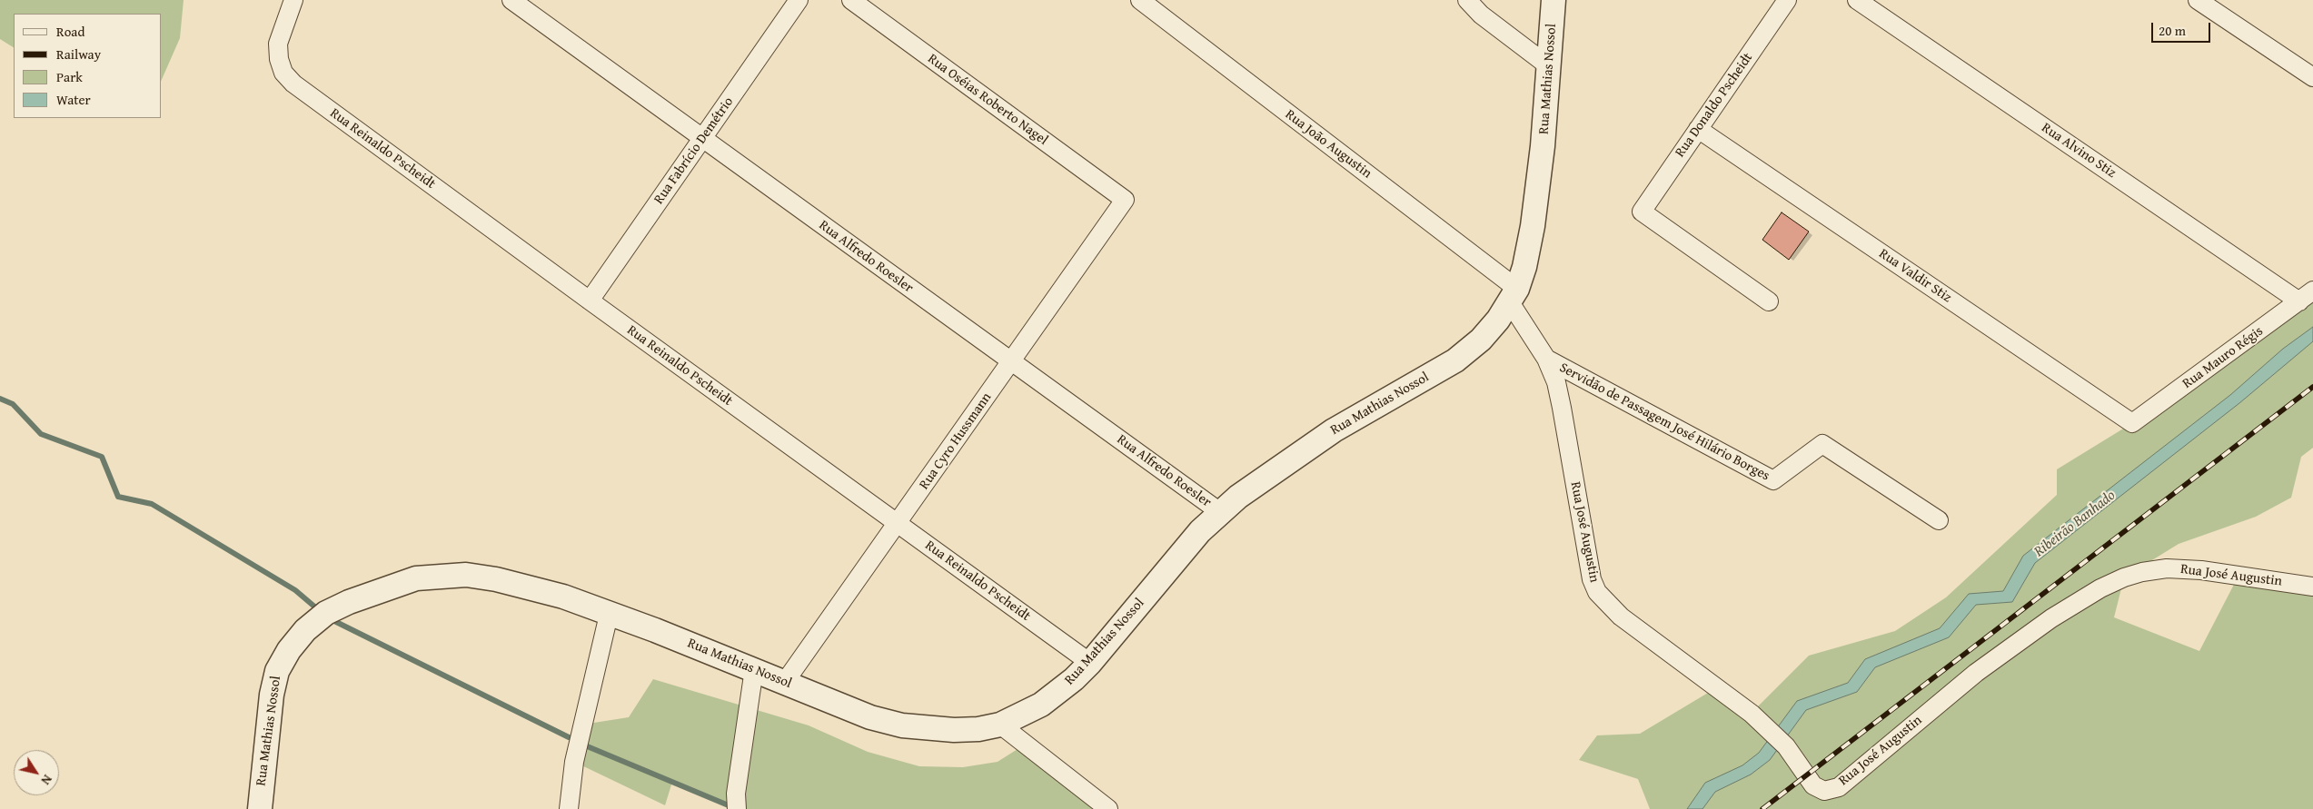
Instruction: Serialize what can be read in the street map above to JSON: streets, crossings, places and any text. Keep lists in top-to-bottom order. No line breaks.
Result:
{"streets":{"street":["Rua Mathias Nossol","Rua Oséias Roberto Nagel","Rua Donaldo Pscheidt","Rua João Augustin","Rua Reinaldo Pscheidt","Rua Fabrício Demétrio","Rua Alvino Stiz","Rua Alfredo Roesler","Rua Valdir Stiz","Rua Mauro Régis","Servidão de Passagem José Hilário Borges","Rua Cyro Hussmann","Rua José Augustin"]},"crossings":[["Rua Mathias Nossol","Rua João Augustin"],["Rua Mathias Nossol","Rua Reinaldo Pscheidt"],["Rua Mathias Nossol","Rua Alfredo Roesler"],["Rua Mathias Nossol","Rua Cyro Hussmann"],["Rua Mathias Nossol","Rua José Augustin"],["Rua Oséias Roberto Nagel","Rua Cyro Hussmann"],["Rua Donaldo Pscheidt","Rua Valdir Stiz"],["Rua João Augustin","Rua José Augustin"],["Rua Reinaldo Pscheidt","Rua Fabrício Demétrio"],["Rua Reinaldo Pscheidt","Rua Cyro Hussmann"],["Rua Fabrício Demétrio","Rua Alfredo Roesler"],["Rua Alvino Stiz","Rua Mauro Régis"],["Rua Alfredo Roesler","Rua Cyro Hussmann"],["Rua Valdir Stiz","Rua Mauro Régis"],["Servidão de Passagem José Hilário Borges","Rua José Augustin"]],"water":["Ribeirão Banhado"],"legend":["Road","Railway","Park","Water"],"scale_bar":"20 m","north":"bottom right"}
